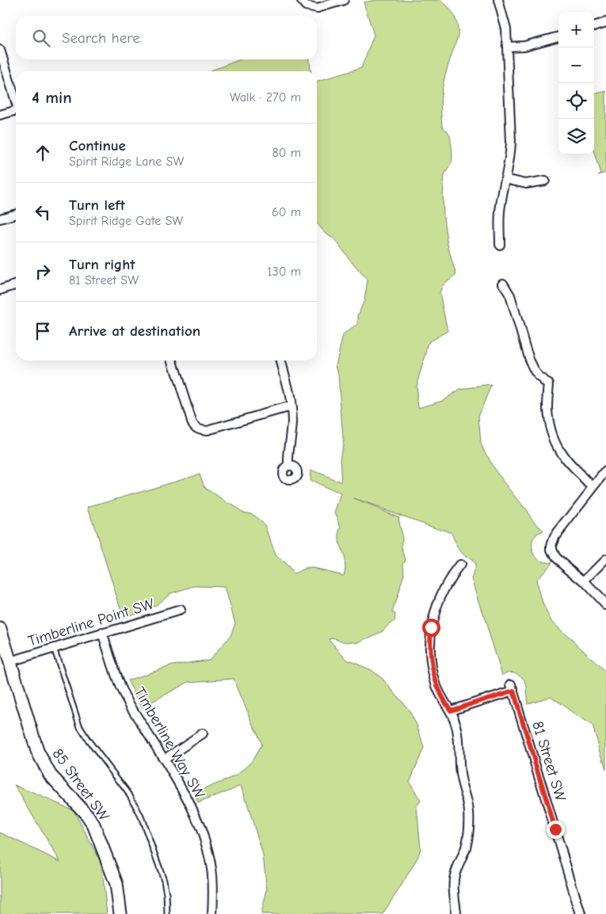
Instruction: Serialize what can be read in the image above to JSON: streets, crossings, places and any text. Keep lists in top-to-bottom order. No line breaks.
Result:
{"streets":{"street":["Timberline Point SW","Timberline Way SW","81 Street SW","85 Street SW"]},"crossings":[["Timberline Point SW","Timberline Way SW"],["Timberline Point SW","85 Street SW"]],"page":{"map_buttons":["+","−"],"search":"Search here","heading":["4 min","Walk · 270 m"],"list":[["Continue","Spirit Ridge Lane SW","80 m"],["Turn left","Spirit Ridge Gate SW","60 m"],["Turn right","81 Street SW","130 m"],"Arrive at destination"]}}
